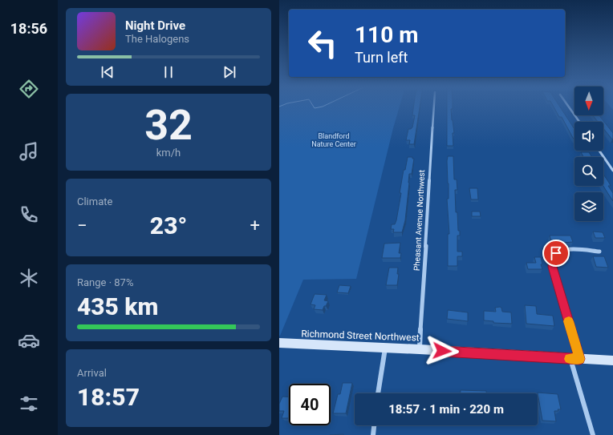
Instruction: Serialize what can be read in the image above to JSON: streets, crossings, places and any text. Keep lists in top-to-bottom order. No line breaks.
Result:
{"streets":{"street":["Pheasant Avenue Northwest","Richmond Street Northwest"]},"crossings":[["Pheasant Avenue Northwest","Richmond Street Northwest"]],"parks":["Blandford Nature Center"],"north":"bottom","page":{"tabs":"18:56","turn":["110 m","Turn left"],"song":["Night Drive","The Halogens"],"tile":[["32","km/h"],"Climate",["Range · 87%","435 km"],["Arrival","18:57"]],"heat":["−","23°","+"],"limit":"40","trip":"18:57 · 1 min · 220 m"}}
